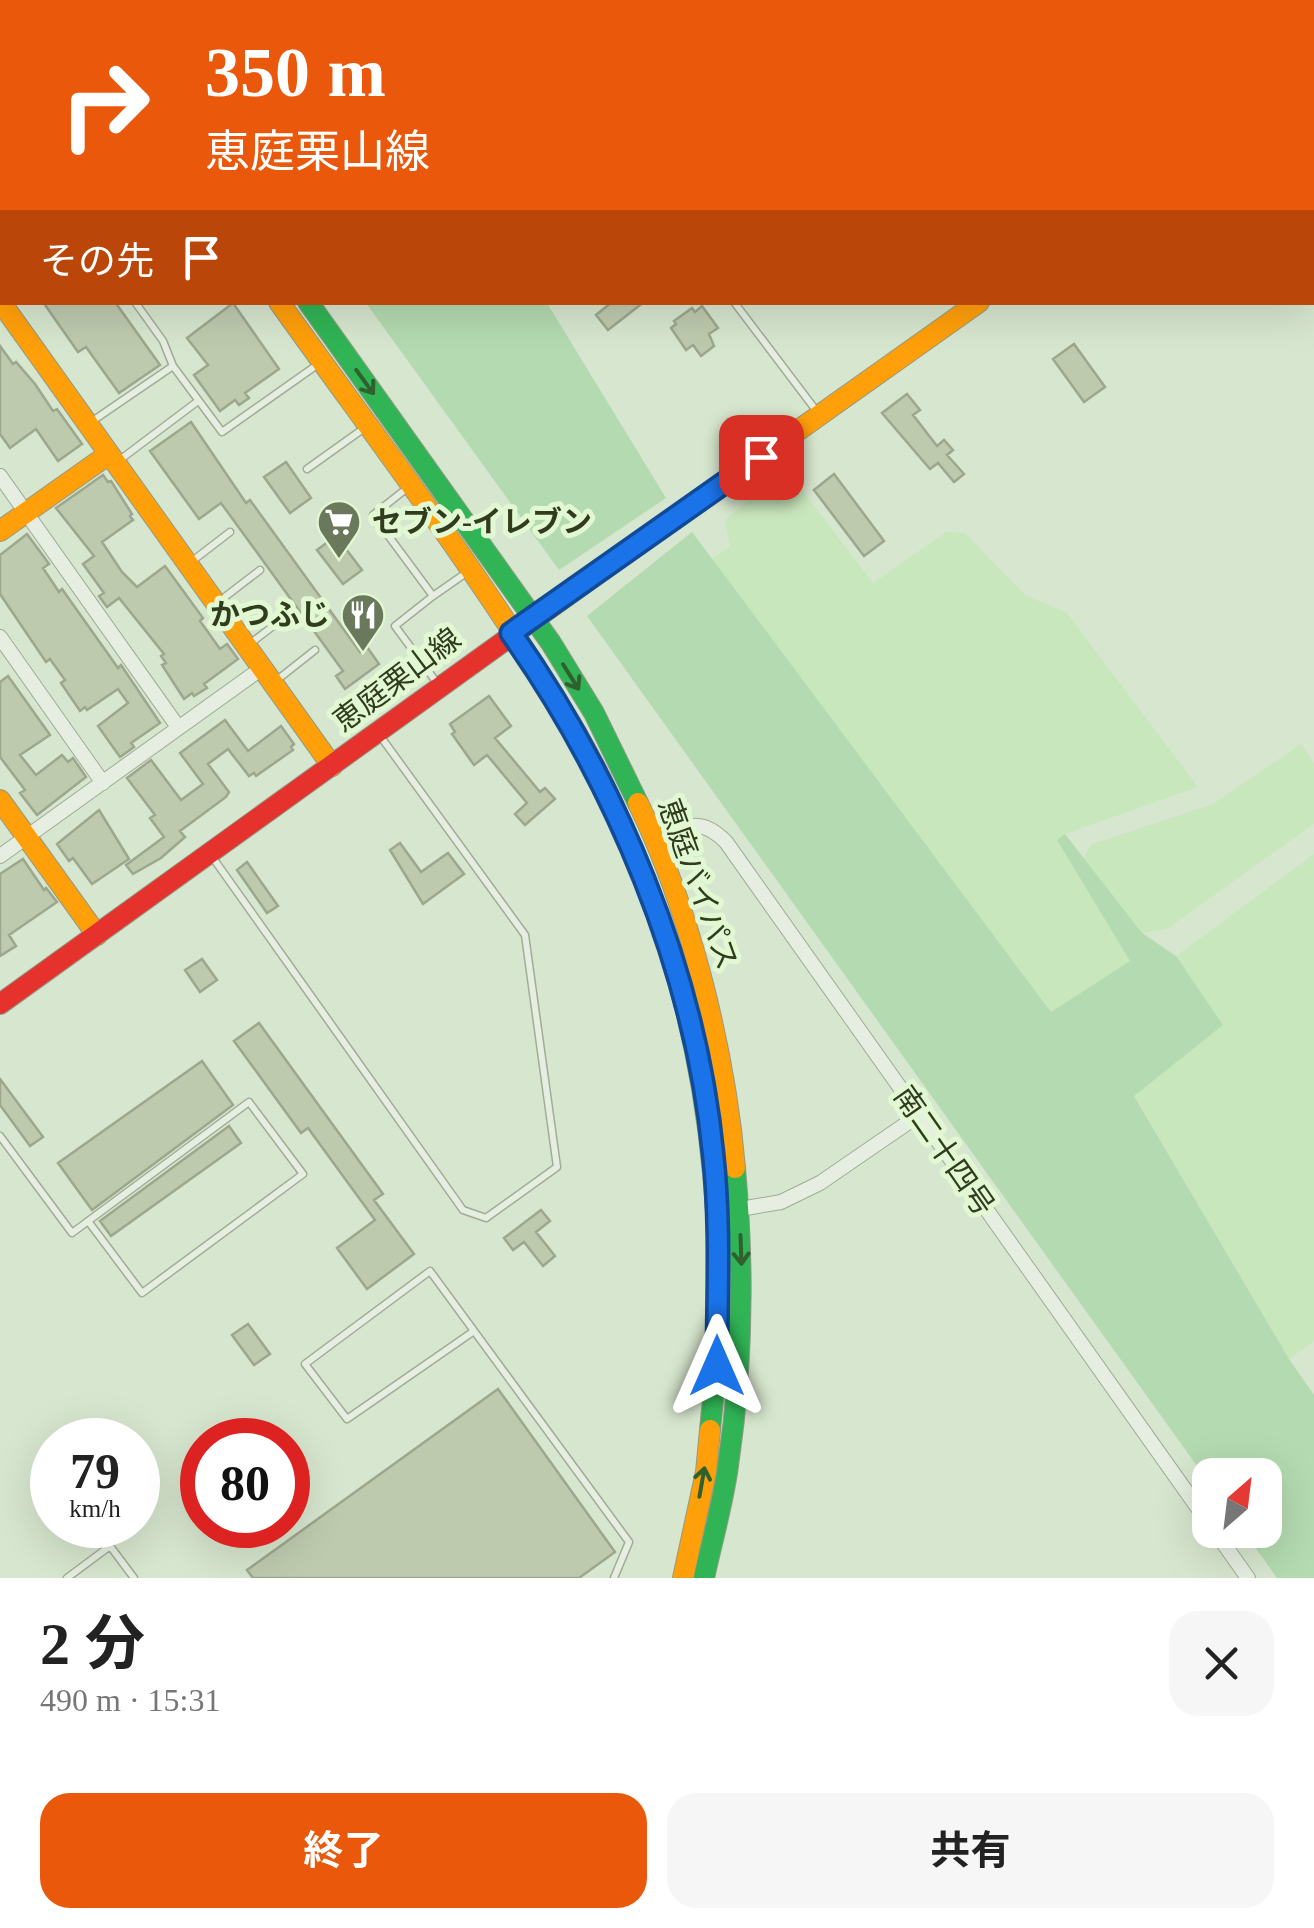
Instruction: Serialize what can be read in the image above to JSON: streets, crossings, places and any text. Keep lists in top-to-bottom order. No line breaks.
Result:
{"streets":{"main road":["恵庭栗山線","恵庭バイパス"],"street":["南二十四号"]},"crossings":[["恵庭栗山線","恵庭バイパス"],["恵庭バイパス","南二十四号"]],"places":{"supermarket":["セブン-イレブン"],"restaurant":["かつふじ"]},"north":"top right","page":{"turn":["350 m","恵庭栗山線"],"then":"その先","speed":"79 km/h","limit":"80","heading":["2 分","490 m · 15:31"],"buttons":["終了","共有"]}}
